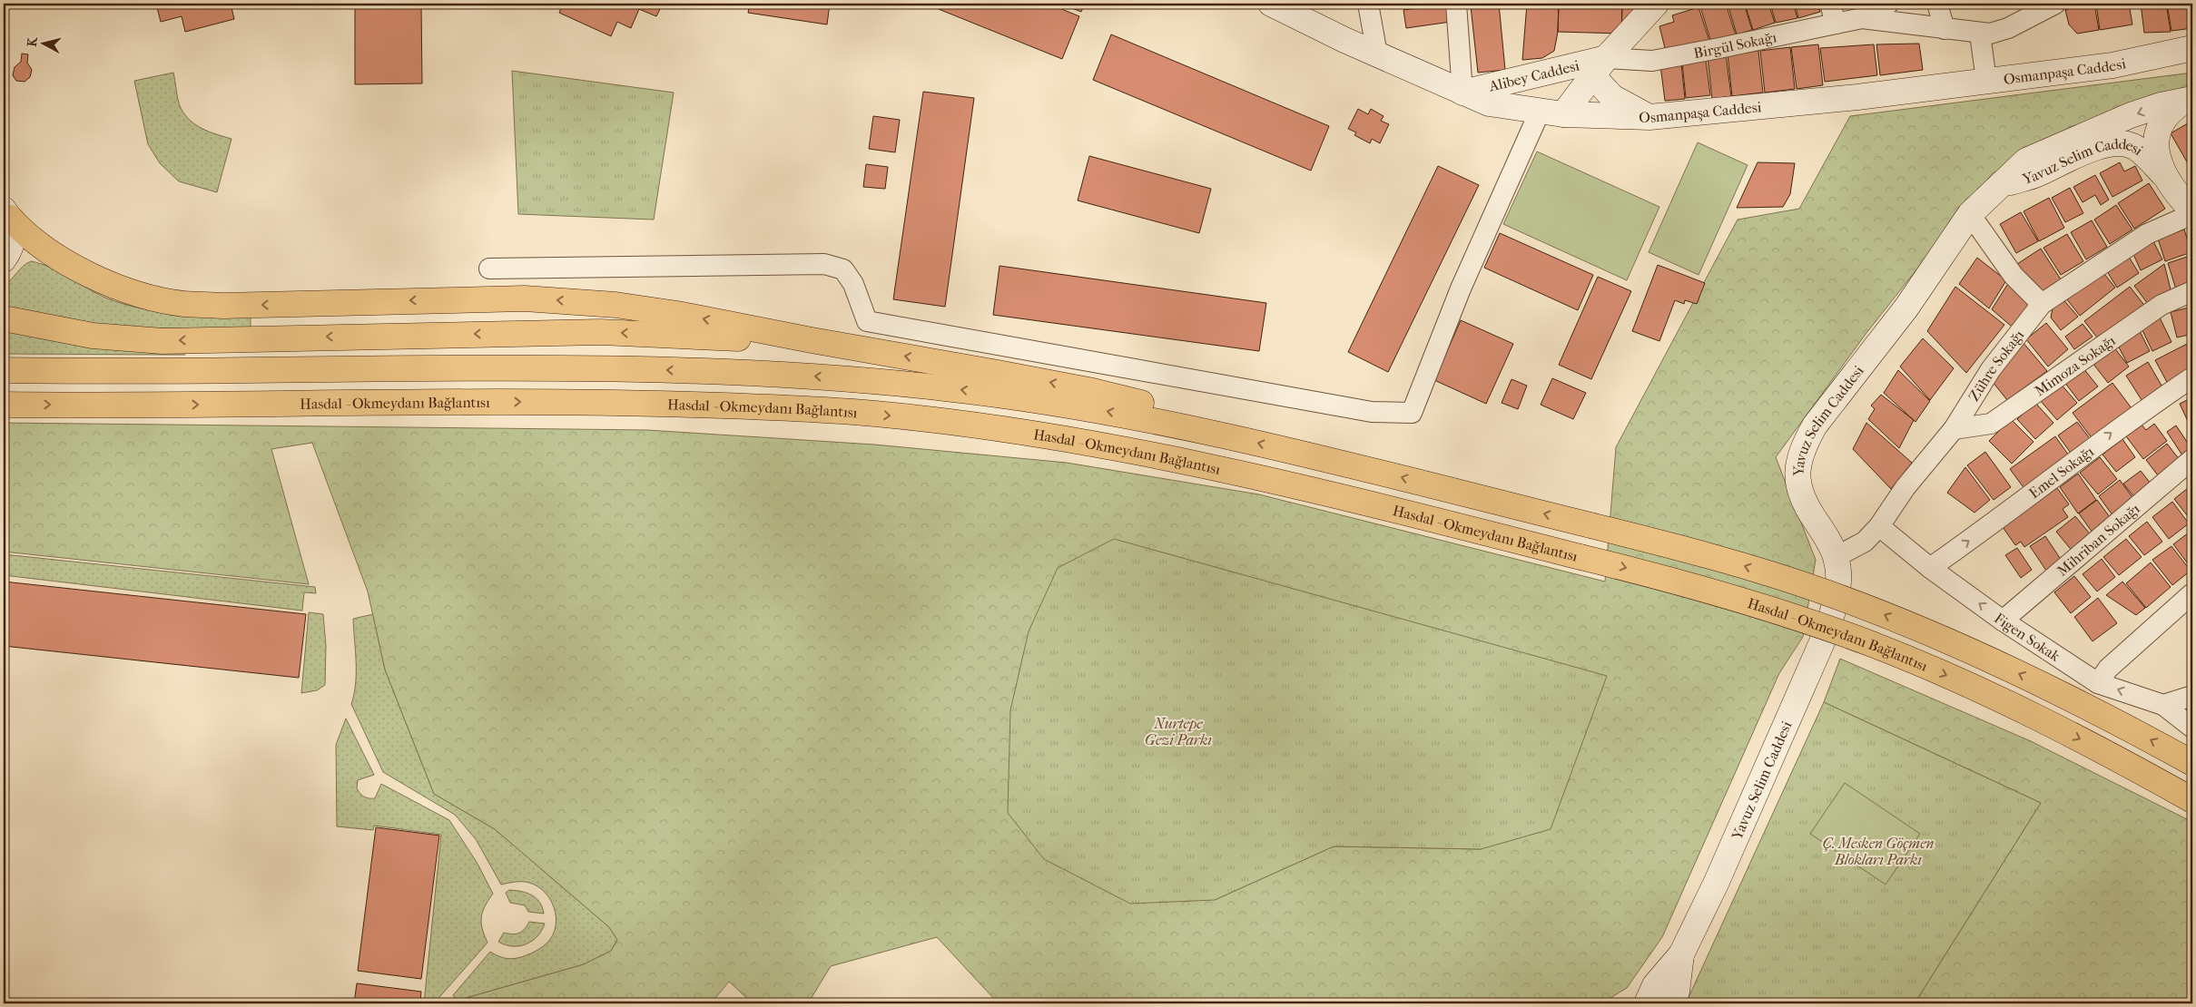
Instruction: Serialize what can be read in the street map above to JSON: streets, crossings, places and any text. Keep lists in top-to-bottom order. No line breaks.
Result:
{"streets":{"highway":["Hasdal - Okmeydanı Bağlantısı"],"street":["Birgül Sokağı","Osmanpaşa Caddesi","Alibey Caddesi","Yavuz Selim Caddesi","Mimoza Sokağı","Zühre Sokağı","Emel Sokağı","Mihriban Sokağı","Figen Sokak"]},"crossings":[["Birgül Sokağı","Alibey Caddesi"],["Osmanpaşa Caddesi","Alibey Caddesi"],["Yavuz Selim Caddesi","Zühre Sokağı"],["Mimoza Sokağı","Zühre Sokağı"],["Zühre Sokağı","Figen Sokak"],["Emel Sokağı","Figen Sokak"],["Mihriban Sokağı","Figen Sokak"]],"one_way":["Emel Sokağı","Figen Sokak"],"parks":["Nurtepe Gezi Parkı","Ç. Mesken Göçmen Blokları Parkı"],"north":"left"}
